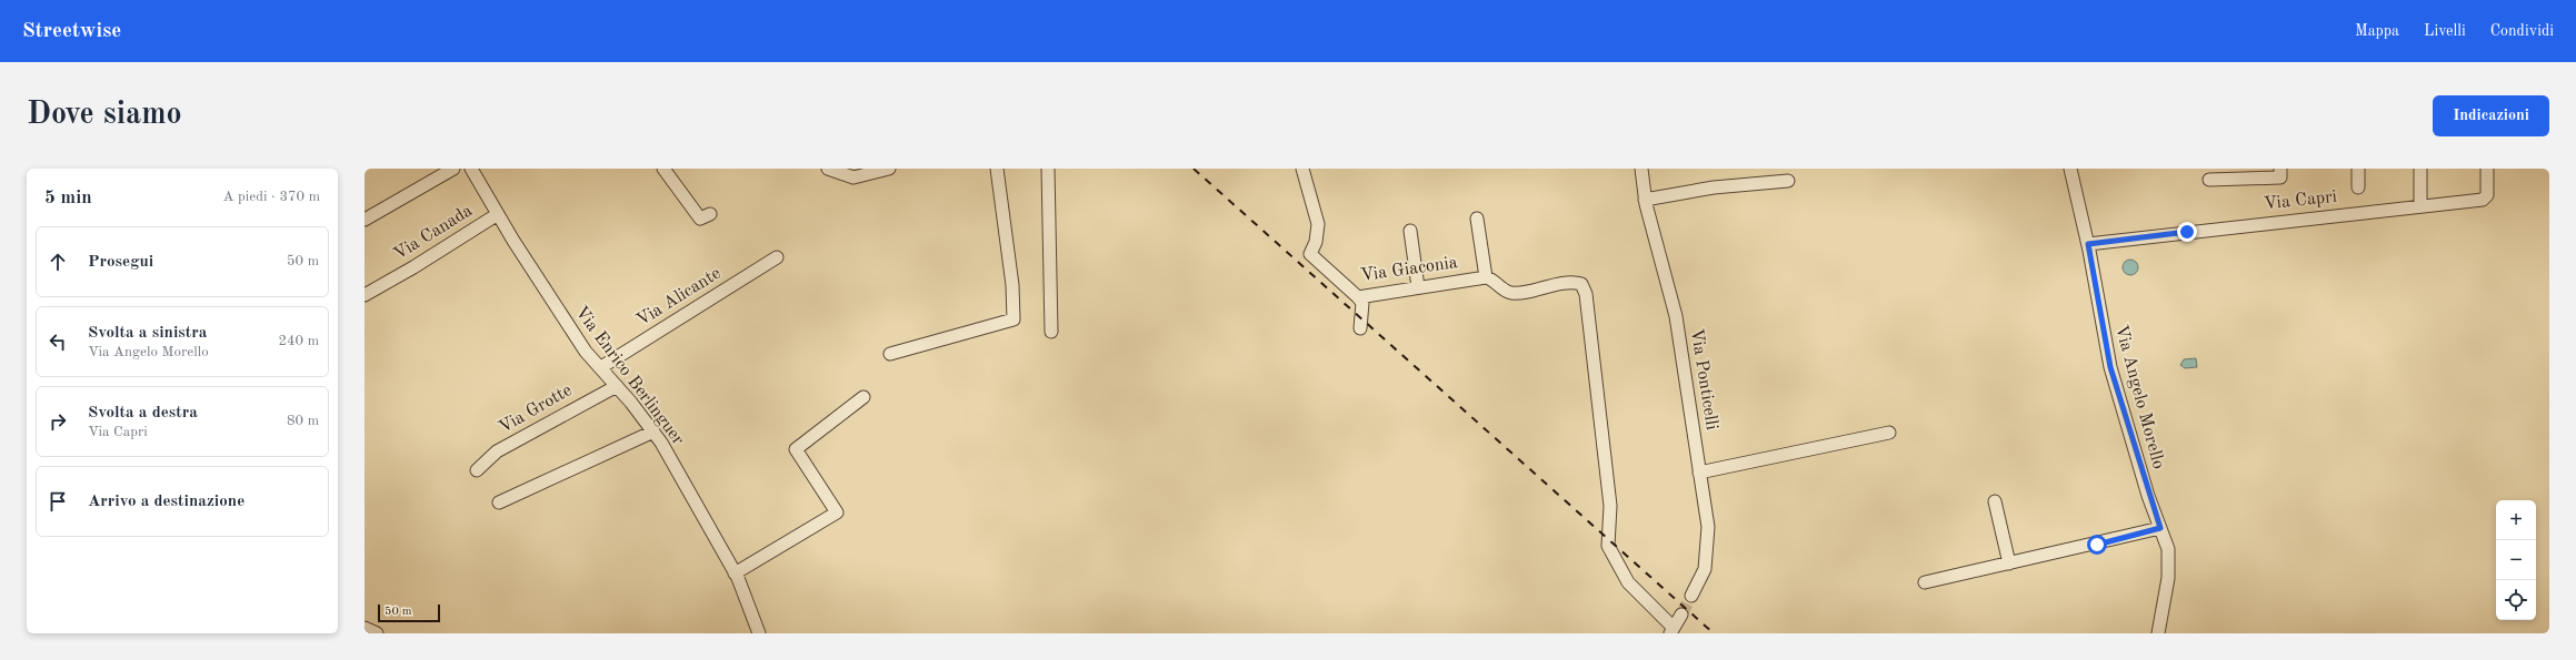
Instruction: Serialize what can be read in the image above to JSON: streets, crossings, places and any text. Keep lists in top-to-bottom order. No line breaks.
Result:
{"streets":{"street":["Via Capri","Via Canada","Via Giaconia","Via Alicante","Via Enrico Berlinguer","Via Ponticelli","Via Angelo Morello","Via Grotte"]},"crossings":[["Via Capri","Via Angelo Morello"],["Via Canada","Via Enrico Berlinguer"],["Via Alicante","Via Enrico Berlinguer"],["Via Enrico Berlinguer","Via Grotte"]],"scale_bar":"50 m","page":{"header":"Streetwise","nav":["Mappa","Livelli","Condividi"],"buttons":"Indicazioni","title":"Dove siamo","heading":["5 min","A piedi · 370 m"],"list":[["Prosegui","50 m"],["Svolta a sinistra","Via Angelo Morello","240 m"],["Svolta a destra","Via Capri","80 m"],"Arrivo a destinazione"],"map_buttons":["+","−"],"scale":"50 m"}}
